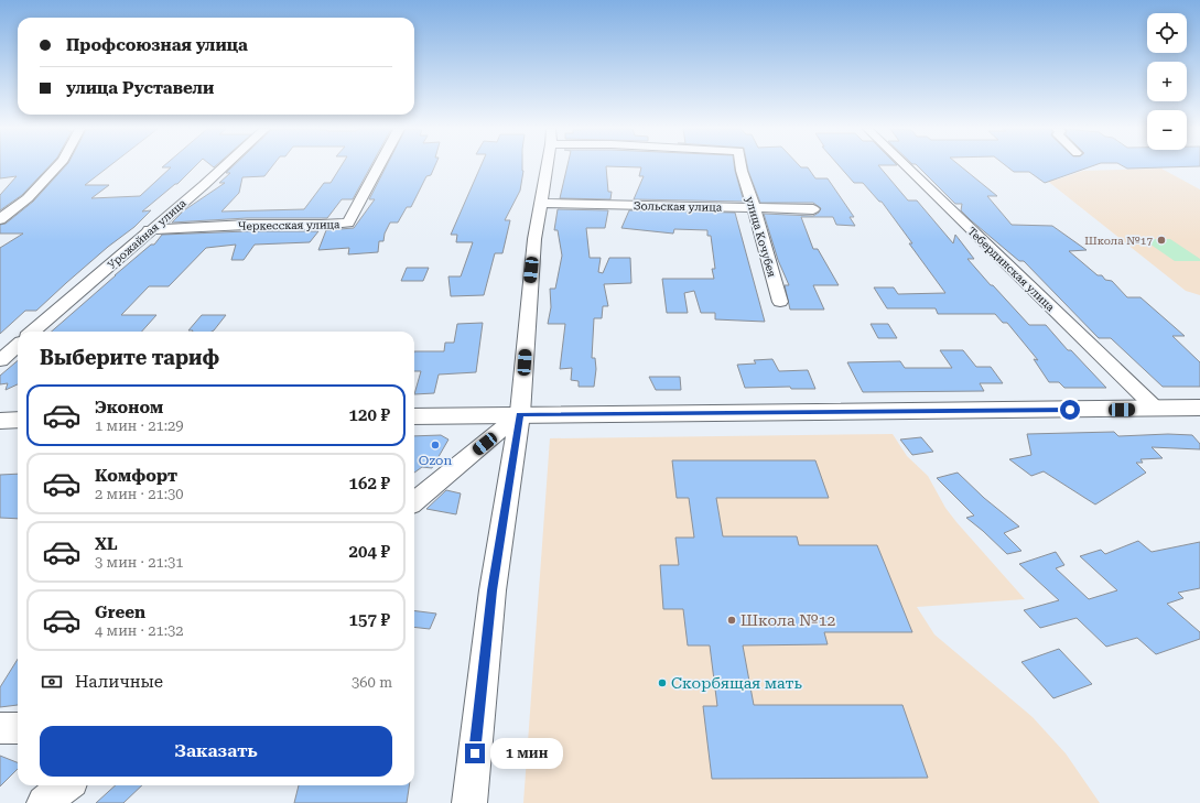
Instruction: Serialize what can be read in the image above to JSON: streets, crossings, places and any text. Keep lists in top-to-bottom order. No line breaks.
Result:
{"streets":{"street":["Зольская улица","Черкесская улица","Урожайная улица","улица Кочубея","Тебердинская улица"]},"crossings":[["Зольская улица","улица Кочубея"],["Черкесская улица","Урожайная улица"]],"places":["Школа №17","Ozon","Школа №12","Скорбящая мать"],"page":{"map_buttons":["+","−"],"banner":["Профсоюзная улица","улица Руставели"],"heading":"Выберите тариф","list":[{"name":"Эконом","note":"1 мин · 21:29","value":"120 ₽"},{"name":"Комфорт","note":"2 мин · 21:30","value":"162 ₽"},{"name":"XL","note":"3 мин · 21:31","value":"204 ₽"},{"name":"Green","note":"4 мин · 21:32","value":"157 ₽"}],"pay":["Наличные","360 m"],"buttons":"Заказать","bubble":"1 мин"}}
